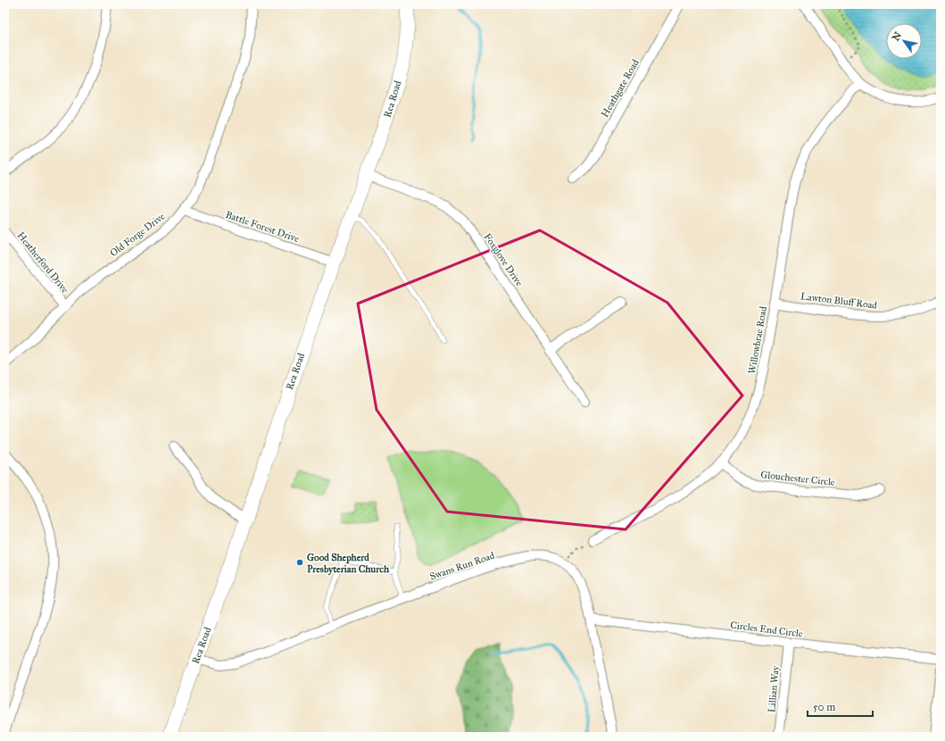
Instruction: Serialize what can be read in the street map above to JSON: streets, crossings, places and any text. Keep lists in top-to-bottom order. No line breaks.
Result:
{"streets":{"main road":["Rea Road"],"street":["Heathgate Road","Battle Forest Drive","Old Forge Drive","Foxglove Drive","Heatherford Drive","Lawton Bluff Road","Willowbrae Road","Glouchester Circle","Swans Run Road","Circles End Circle","Lillian Way"]},"crossings":[["Rea Road","Battle Forest Drive"],["Rea Road","Foxglove Drive"],["Rea Road","Swans Run Road"],["Battle Forest Drive","Old Forge Drive"],["Old Forge Drive","Heatherford Drive"],["Lawton Bluff Road","Willowbrae Road"],["Willowbrae Road","Glouchester Circle"],["Swans Run Road","Circles End Circle"],["Circles End Circle","Lillian Way"]],"places":["Good Shepherd Presbyterian Church"],"scale_bar":"50 m","north":"top left"}
